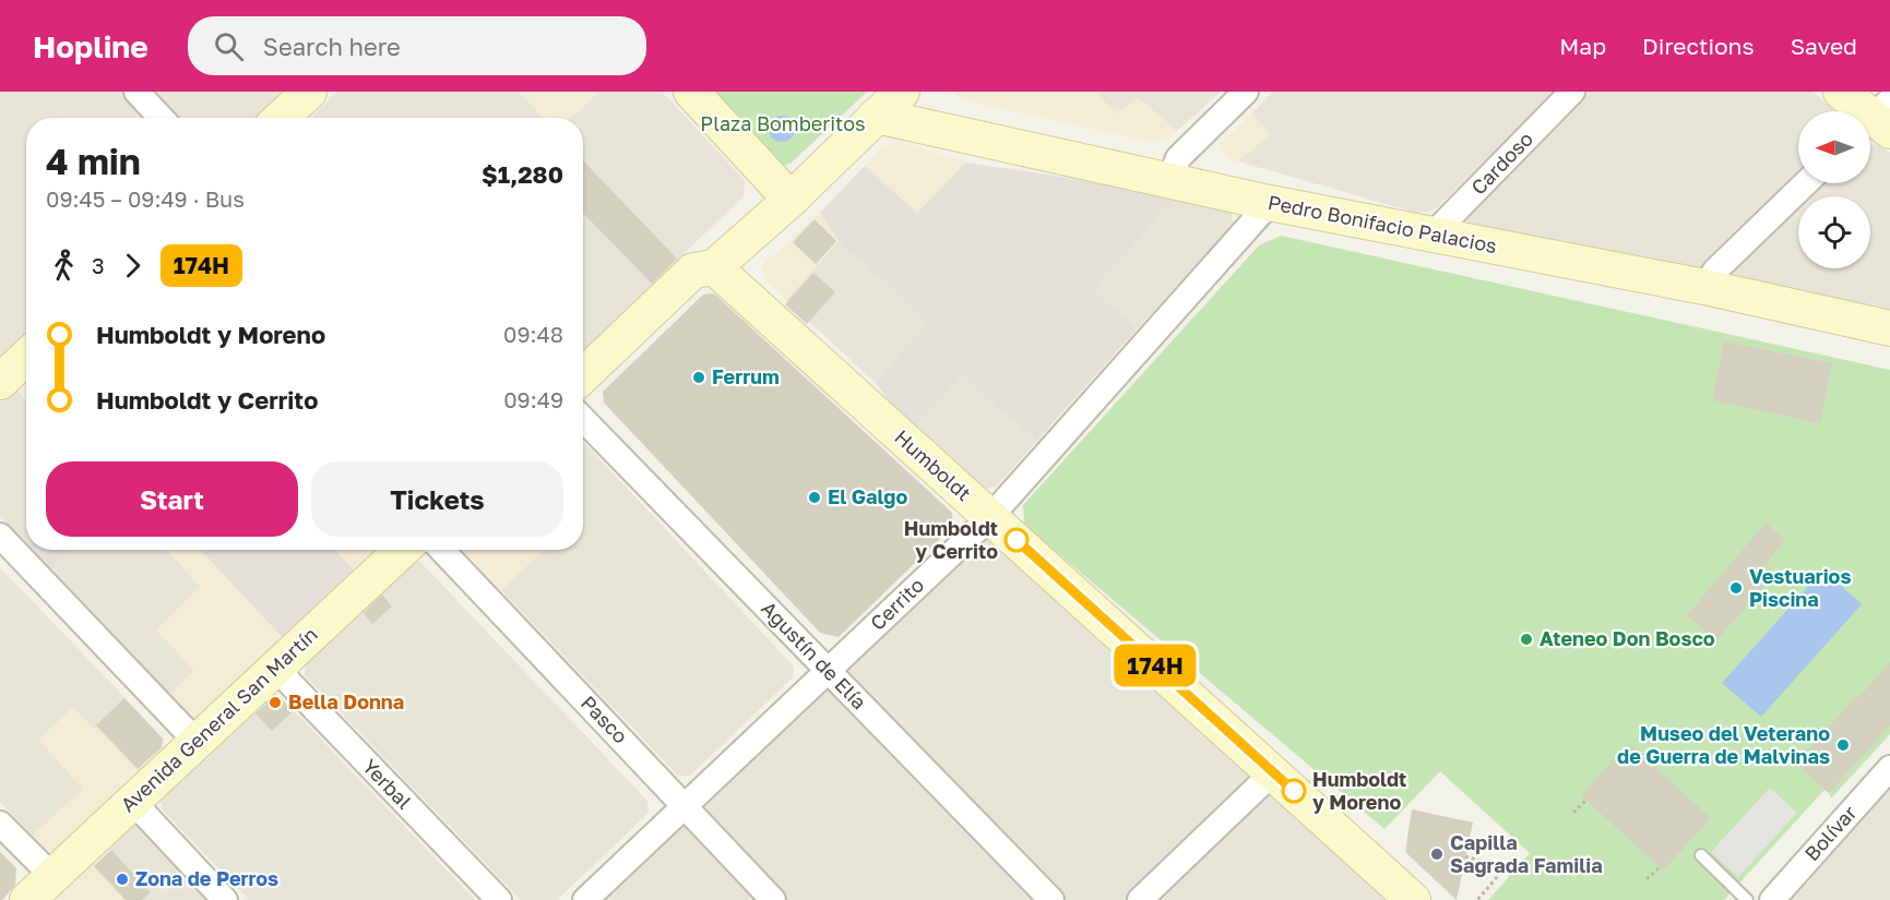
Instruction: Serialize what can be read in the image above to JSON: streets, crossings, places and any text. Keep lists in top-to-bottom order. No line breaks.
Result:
{"streets":{"street":["Cardoso","Pedro Bonifacio Palacios","Humboldt","Cerrito","Agustín de Elía","Avenida General San Martín","Pasco","Yerbal","Bolívar"]},"crossings":[["Cardoso","Pedro Bonifacio Palacios"],["Pedro Bonifacio Palacios","Cerrito"],["Humboldt","Cerrito"],["Cerrito","Agustín de Elía"],["Cerrito","Pasco"],["Avenida General San Martín","Yerbal"]],"parks":["Plaza Bomberitos"],"places":["Ferrum","El Galgo","Humboldt y Cerrito","Vestuarios Piscina","Ateneo Don Bosco","Bella Donna","Museo del Veterano de Guerra de Malvinas","Humboldt y Moreno","Capilla Sagrada Familia","Zona de Perros"],"lines":["bus line 174H"],"north":"left","page":{"header":"Hopline","search":"Search here","nav":["Map","Directions","Saved"],"on_map":"174H","heading":["4 min","09:45 – 09:49 · Bus","$1,280"],"legs":["3","174H"],"list":[{"name":"Humboldt y Moreno","value":"09:48"},{"name":"Humboldt y Cerrito","value":"09:49"}],"buttons":["Start","Tickets"]}}
